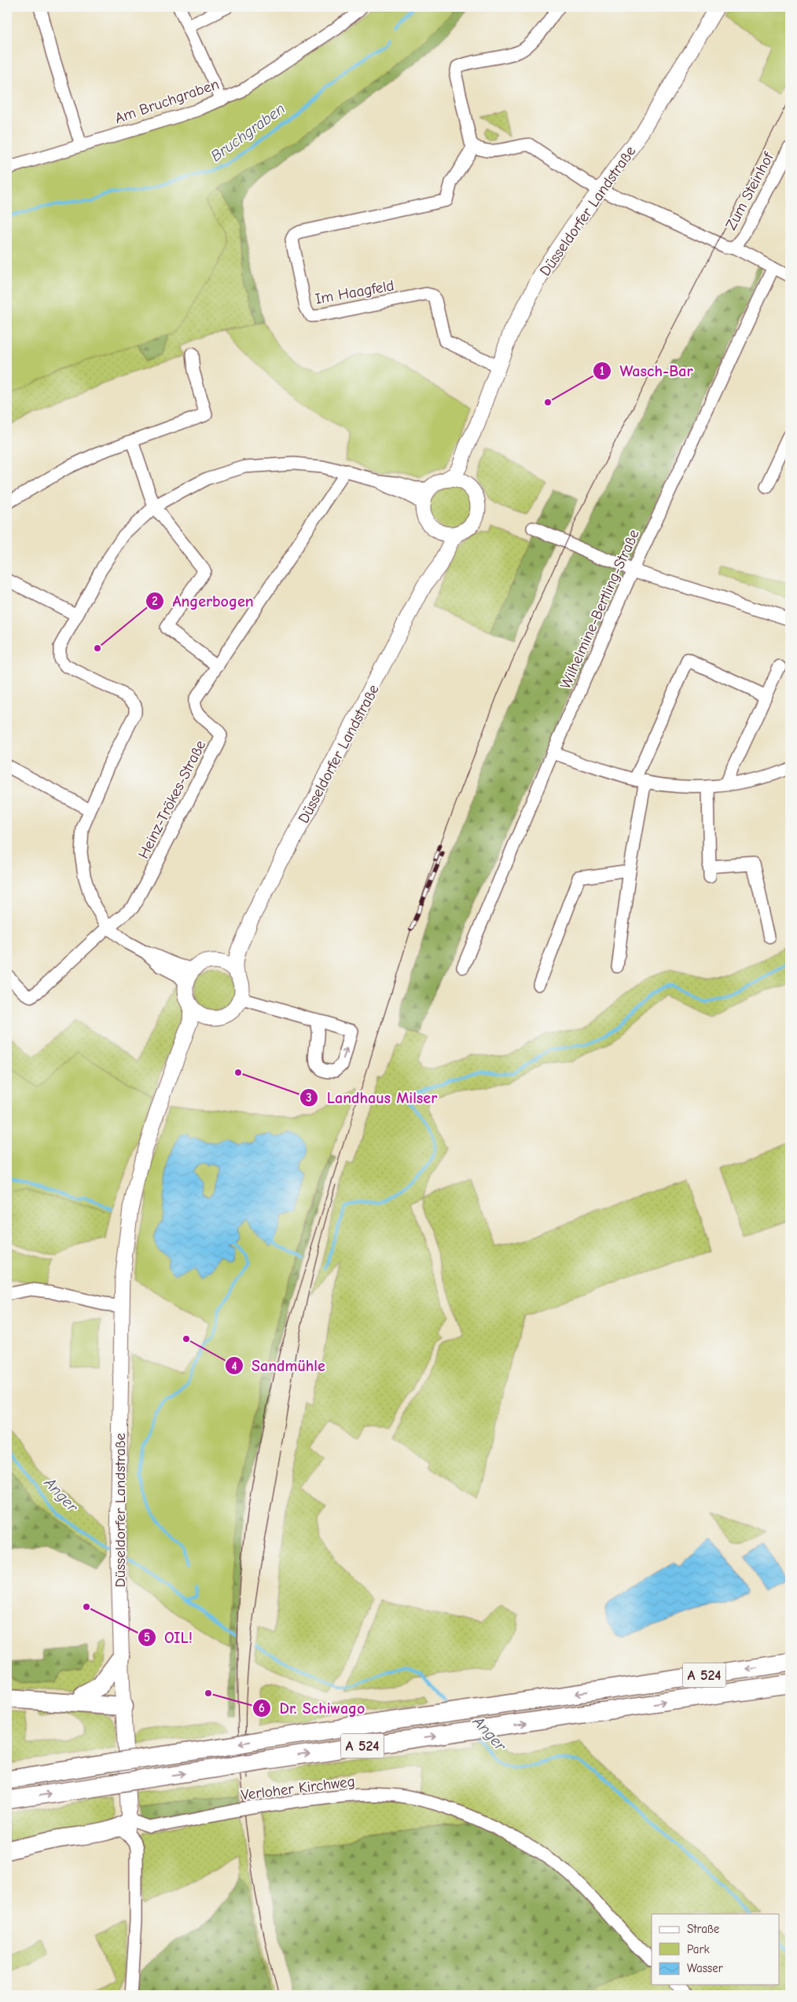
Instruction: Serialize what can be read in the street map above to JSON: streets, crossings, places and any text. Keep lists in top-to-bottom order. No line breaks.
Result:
{"streets":{"highway":["A 524"],"main road":["Düsseldorfer Landstraße"],"street":["Am Bruchgraben","Zum Steinhof","Im Haagfeld","Wilhelmine-Bertling-Straße","Heinz-Trökes-Straße","Verloher Kirchweg"]},"crossings":[["Düsseldorfer Landstraße","Im Haagfeld"],["Düsseldorfer Landstraße","Verloher Kirchweg"]],"water":["Bruchgraben","Anger"],"places":["Wasch-Bar","Angerbogen","Landhaus Milser","Sandmühle","OIL!","Dr. Schiwago"],"legend":["Straße","Park","Wasser"]}
